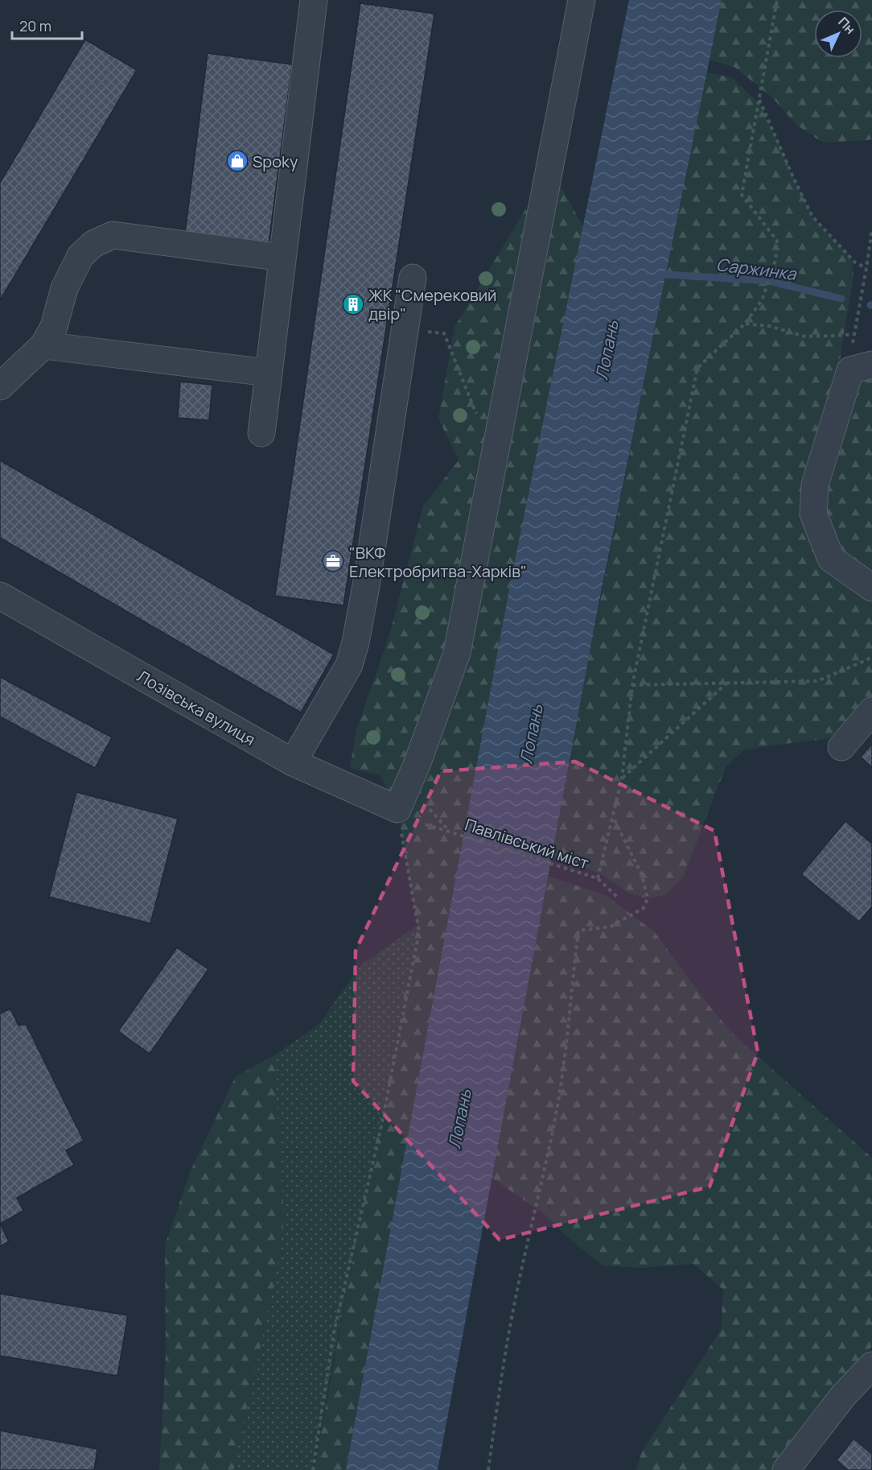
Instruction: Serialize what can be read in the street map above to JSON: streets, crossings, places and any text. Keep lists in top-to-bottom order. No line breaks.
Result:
{"streets":{"street":["Лозівська вулиця"],"path":["Павлівський міст"]},"water":["Саржинка","Лопань"],"places":{"shop":["Spoky"],"building":["ЖК \"Смерековий двір\""],"office":["\"ВКФ Електробритва-Харків\""]},"scale_bar":"20 m","north":"top right"}
